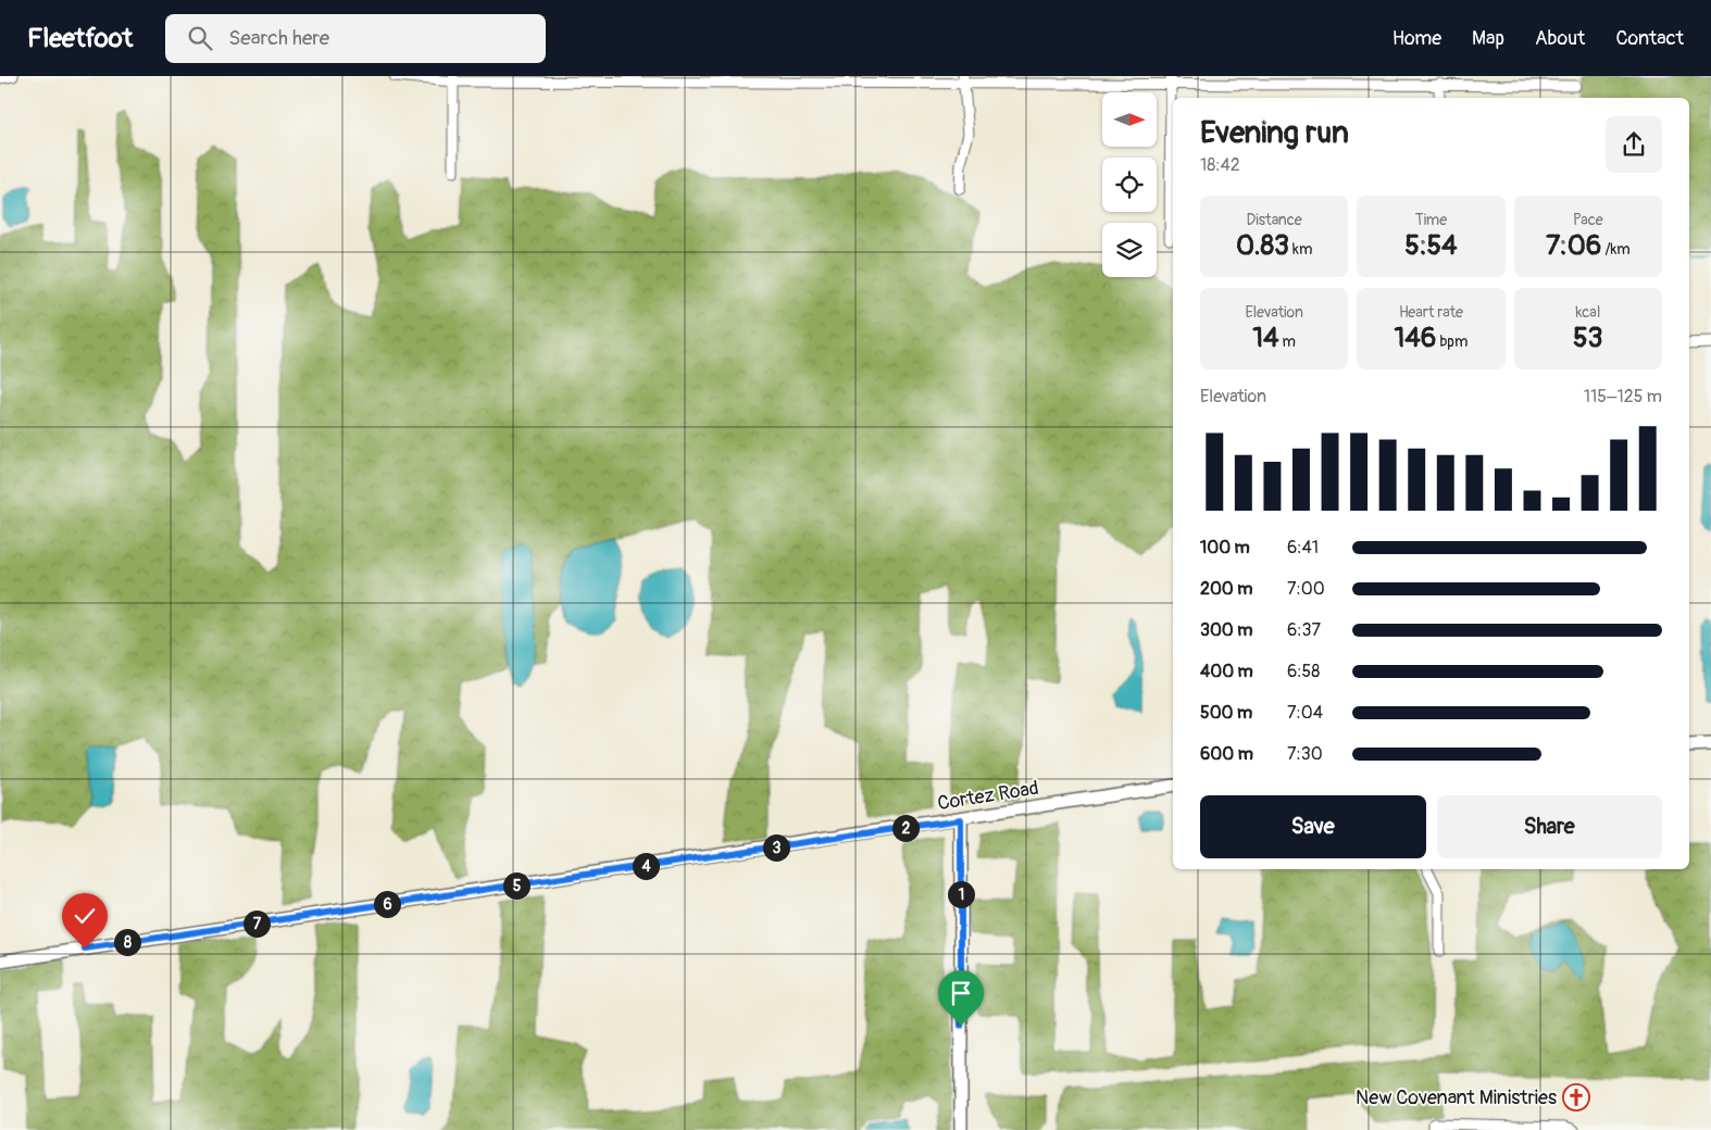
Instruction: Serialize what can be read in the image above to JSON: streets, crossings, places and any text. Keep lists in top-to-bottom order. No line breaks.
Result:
{"streets":{"street":["Cortez Road"]},"places":{"church":["New Covenant Ministries"]},"north":"right","page":{"header":"Fleetfoot","search":"Search here","nav":["Home","Map","About","Contact"],"heading":["Evening run","18:42"],"stats":[["Distance","0.83 km"],["Time","5:54"],["Pace","7:06 /km"],["Elevation","14 m"],["Heart rate","146 bpm"],["kcal","53"]],"chart":["Elevation","115–125 m"],"list":[{"name":"100 m","note":"6:41"},{"name":"200 m","note":"7:00"},{"name":"300 m","note":"6:37"},{"name":"400 m","note":"6:58"},{"name":"500 m","note":"7:04"},{"name":"600 m","note":"7:30"}],"buttons":["Save","Share"],"pins":["2","3","4","5","1","6","7","8"]}}
